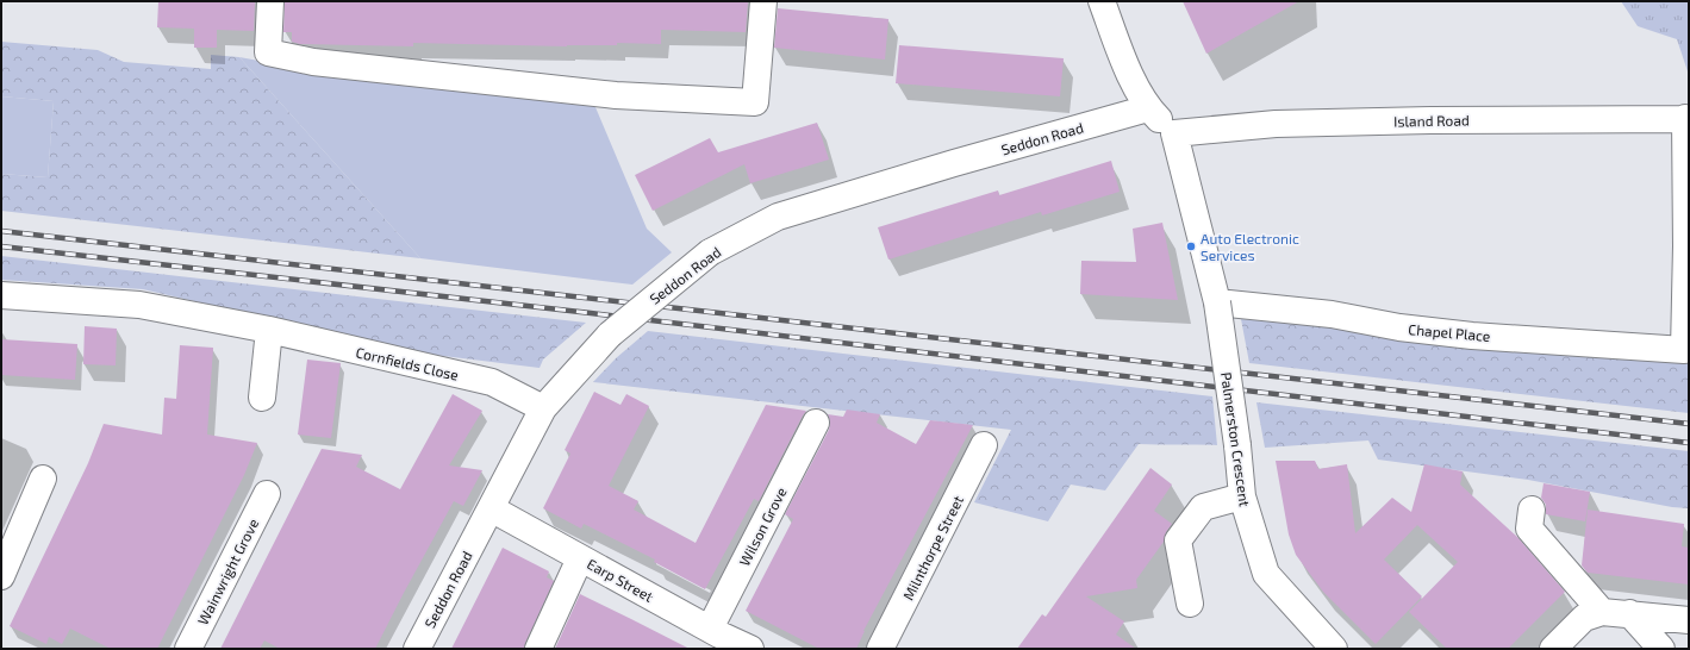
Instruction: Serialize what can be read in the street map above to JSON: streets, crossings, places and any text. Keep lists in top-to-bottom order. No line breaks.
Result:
{"streets":{"street":["Island Road","Seddon Road","Chapel Place","Cornfields Close","Palmerston Crescent","Wilson Grove","Milnthorpe Street","Wainwright Grove","Earp Street"]},"crossings":[["Island Road","Chapel Place"],["Island Road","Palmerston Crescent"],["Seddon Road","Cornfields Close"],["Seddon Road","Earp Street"],["Chapel Place","Palmerston Crescent"],["Wilson Grove","Earp Street"]],"places":["Auto Electronic Services"]}
